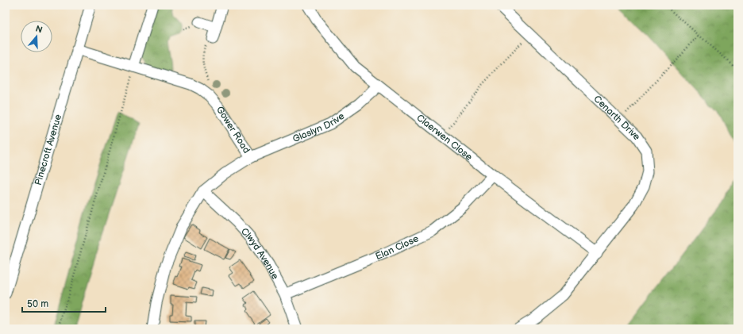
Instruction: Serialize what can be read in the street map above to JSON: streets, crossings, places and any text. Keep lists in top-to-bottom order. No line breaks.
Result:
{"streets":{"street":["Cenarth Drive","Glaslyn Drive","Gower Road","Claerwen Close","Pinecroft Avenue","Elan Close","Clwyd Avenue"]},"crossings":[["Cenarth Drive","Claerwen Close"],["Glaslyn Drive","Gower Road"],["Glaslyn Drive","Claerwen Close"],["Gower Road","Pinecroft Avenue"],["Gower Road","Clwyd Avenue"],["Claerwen Close","Elan Close"],["Elan Close","Clwyd Avenue"]],"scale_bar":"50 m","north":"top"}
